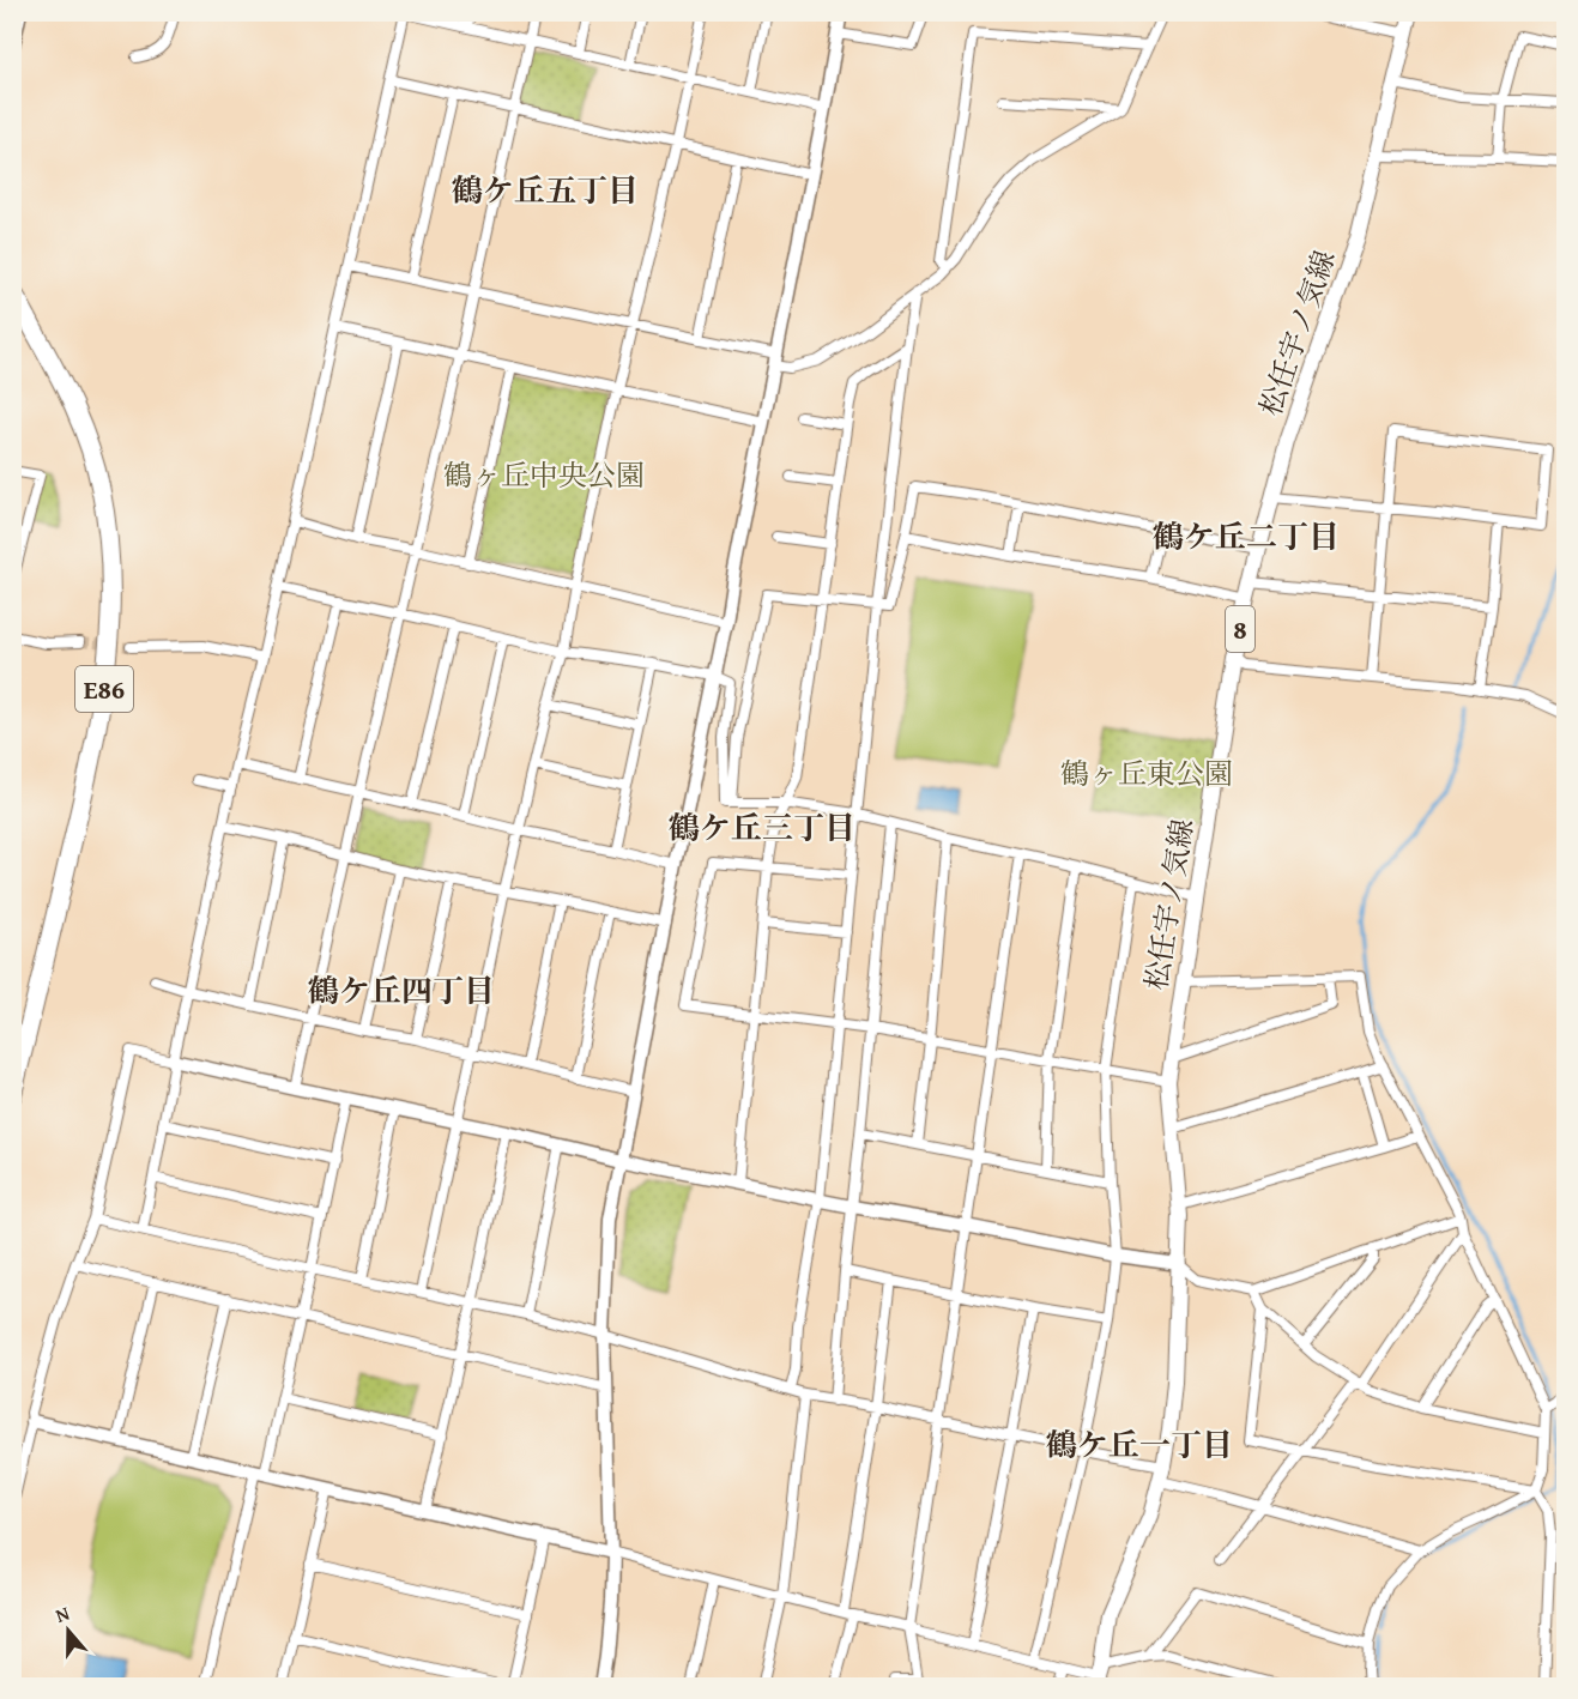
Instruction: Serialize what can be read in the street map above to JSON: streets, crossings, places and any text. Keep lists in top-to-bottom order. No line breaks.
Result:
{"streets":{"highway":["E86"],"main road":["松任宇ノ気線","8"]},"districts":["鶴ケ丘五丁目","鶴ケ丘二丁目","鶴ケ丘三丁目","鶴ケ丘四丁目","鶴ケ丘一丁目"],"parks":["鶴ヶ丘中央公園","鶴ヶ丘東公園"],"north":"top"}
